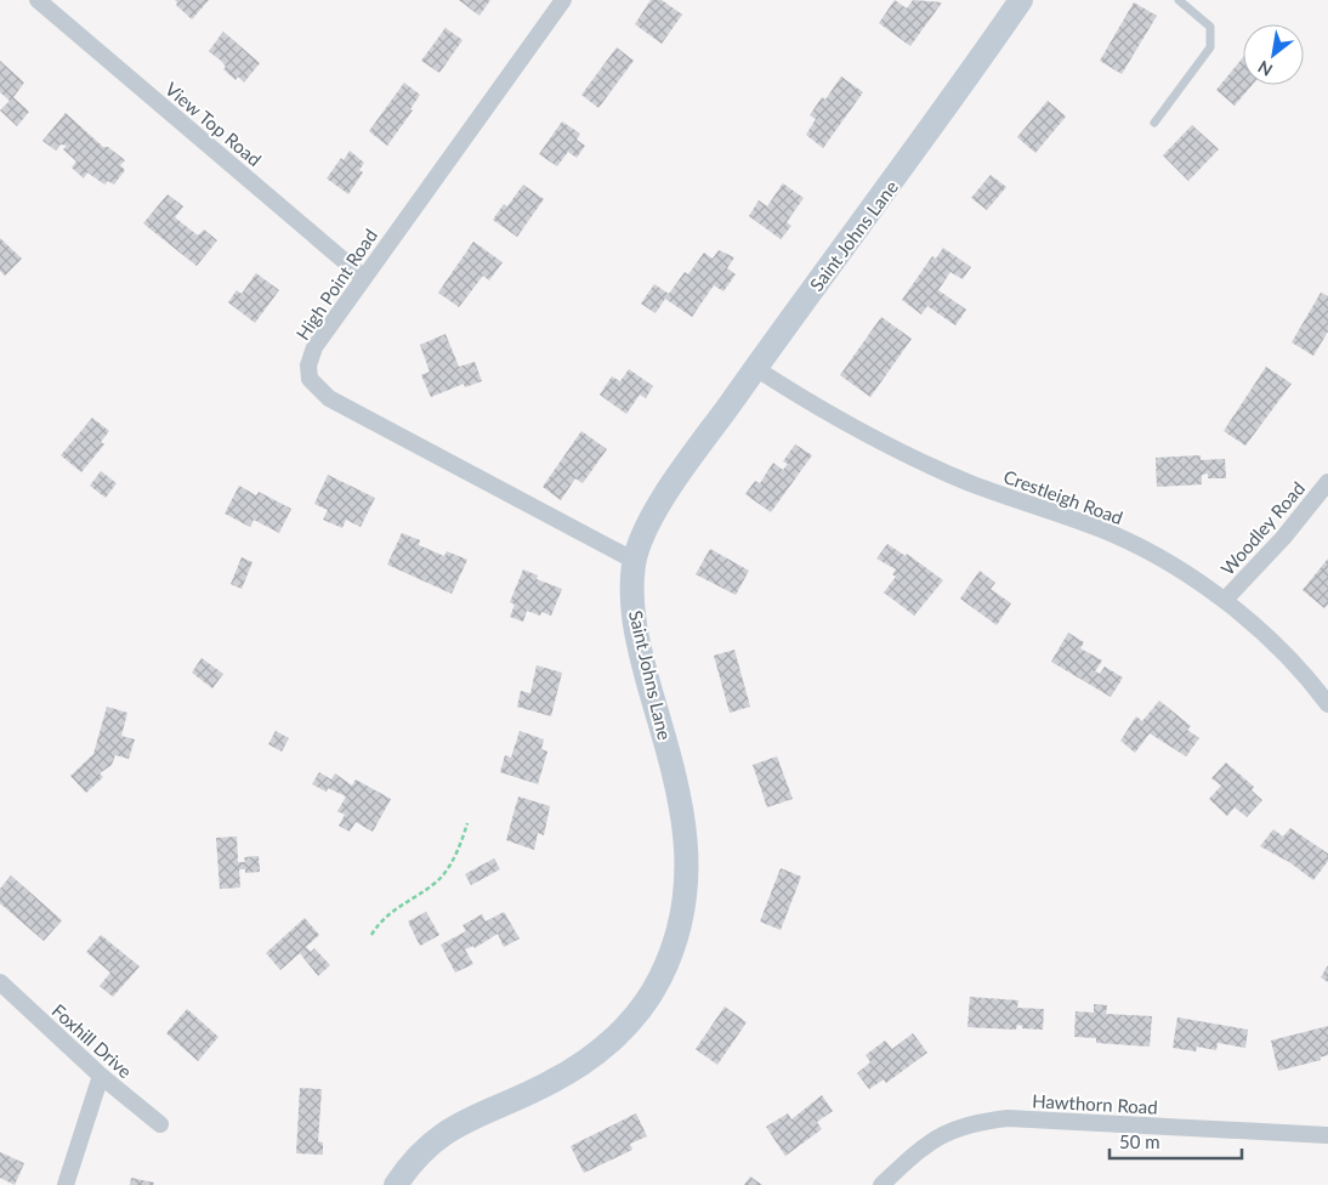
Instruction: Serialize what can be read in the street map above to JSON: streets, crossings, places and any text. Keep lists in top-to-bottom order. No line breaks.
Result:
{"streets":{"street":["View Top Road","Saint Johns Lane","High Point Road","Crestleigh Road","Woodley Road","Foxhill Drive","Hawthorn Road"]},"crossings":[["View Top Road","High Point Road"],["Saint Johns Lane","High Point Road"],["Saint Johns Lane","Crestleigh Road"],["Crestleigh Road","Woodley Road"]],"scale_bar":"50 m","north":"bottom left"}
